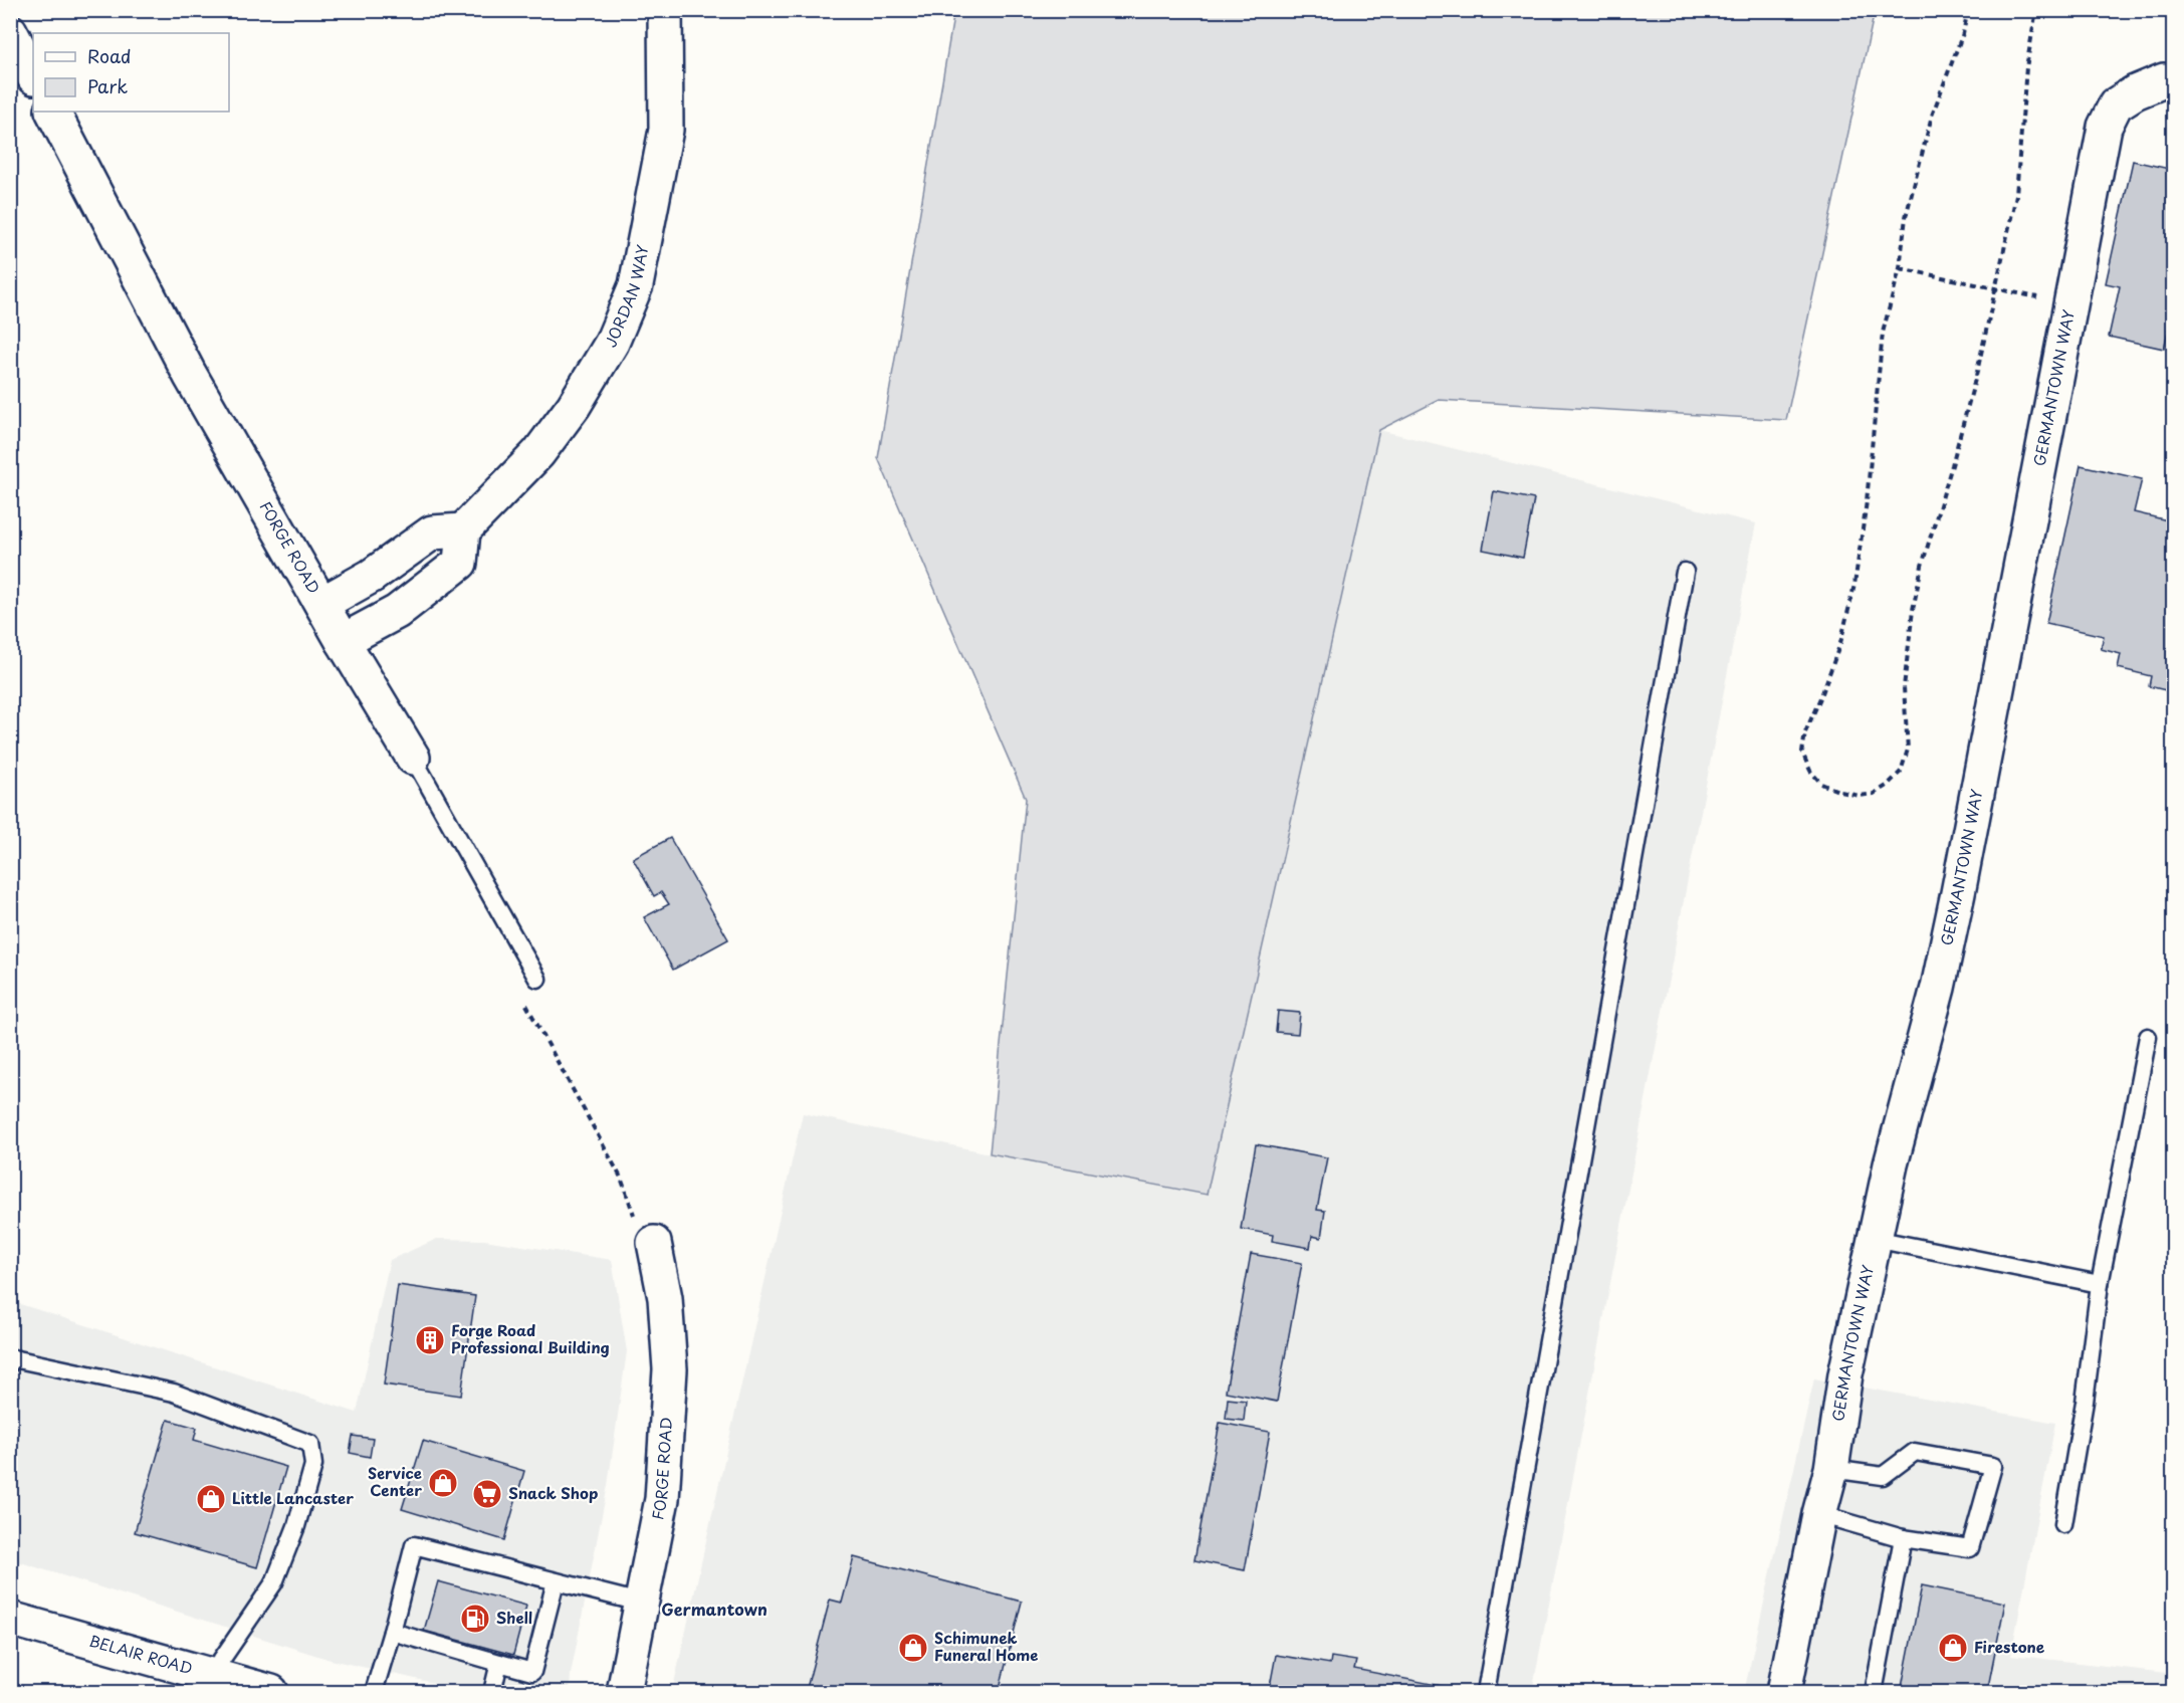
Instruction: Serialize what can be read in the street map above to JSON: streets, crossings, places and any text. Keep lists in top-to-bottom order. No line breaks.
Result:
{"streets":{"main road":["JORDAN WAY","GERMANTOWN WAY","FORGE ROAD","BELAIR ROAD"]},"districts":["Germantown"],"places":{"building":["Forge Road Professional Building"],"shop":["Service Center","Little Lancaster","Schimunek Funeral Home","Firestone"],"supermarket":["Snack Shop"],"fuel station":["Shell"]},"legend":["Road","Park"]}
